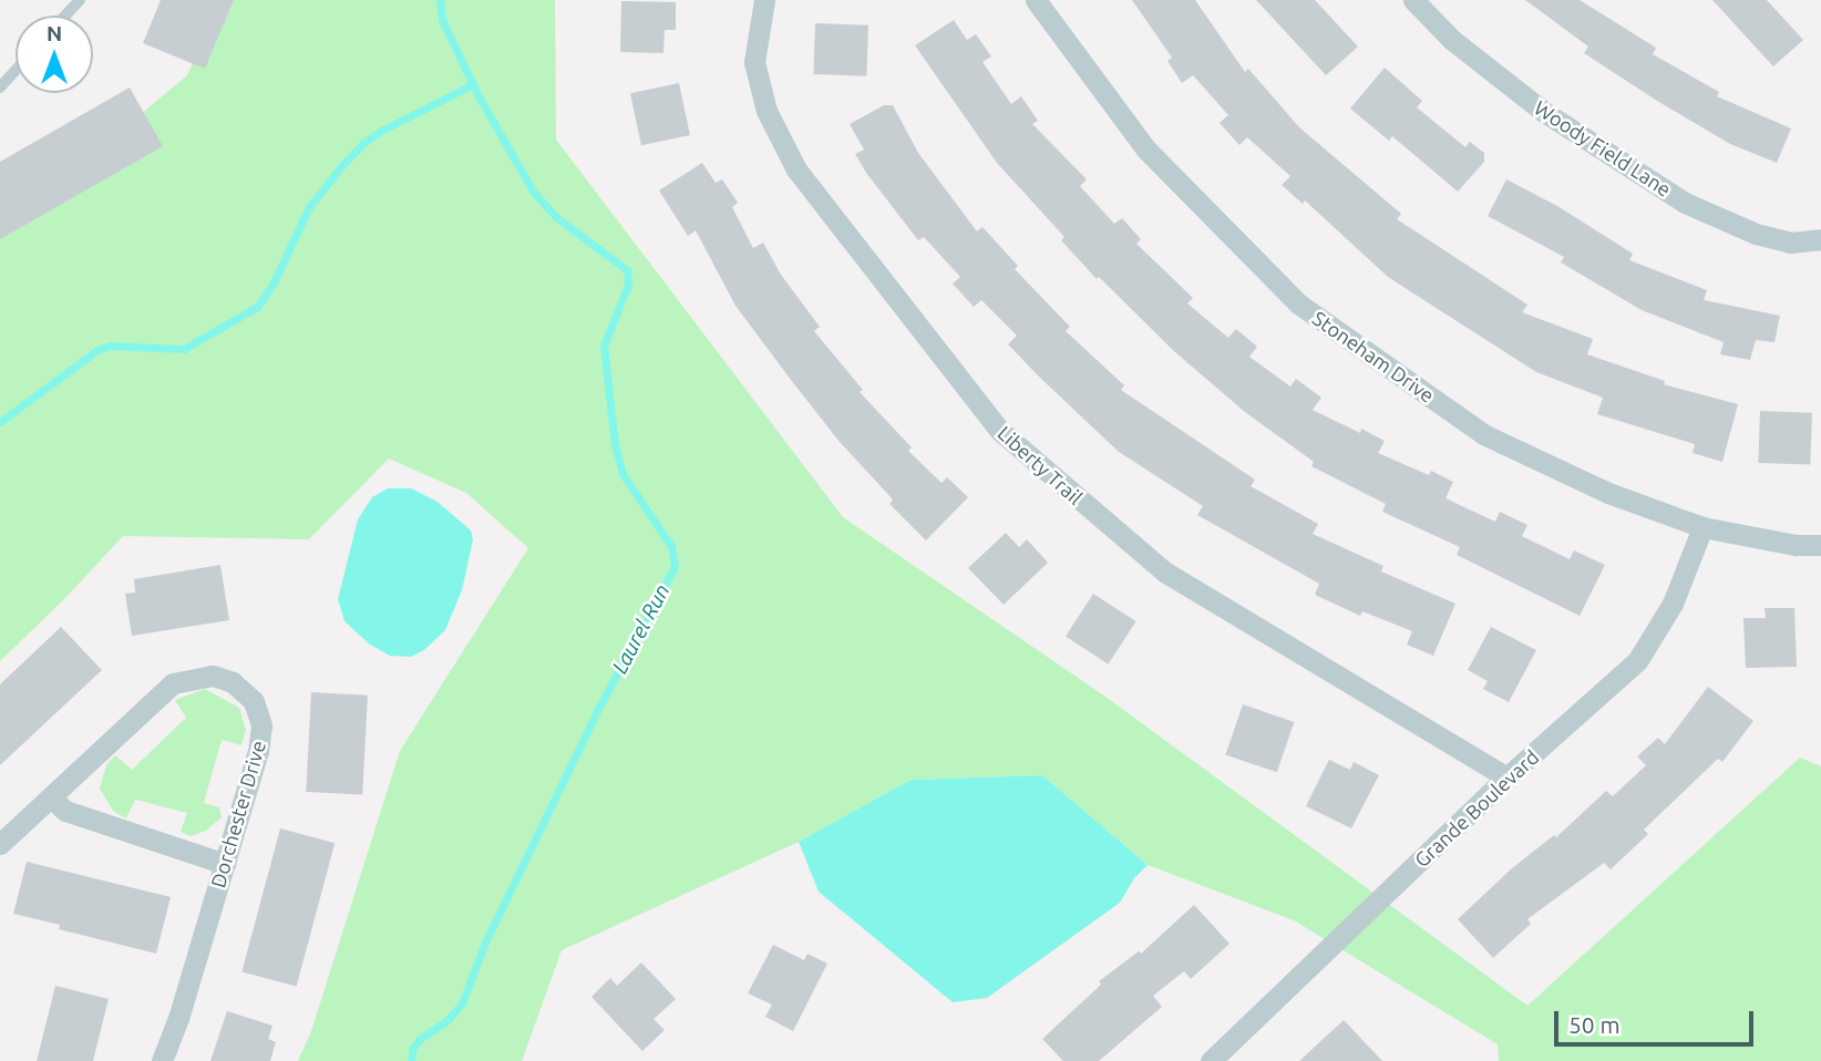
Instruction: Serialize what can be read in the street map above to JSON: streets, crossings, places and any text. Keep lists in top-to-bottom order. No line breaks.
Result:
{"streets":{"street":["Woody Field Lane","Stoneham Drive","Liberty Trail","Grande Boulevard","Dorchester Drive"]},"crossings":[["Stoneham Drive","Grande Boulevard"],["Liberty Trail","Grande Boulevard"]],"water":["Laurel Run"],"scale_bar":"50 m","north":"top"}
